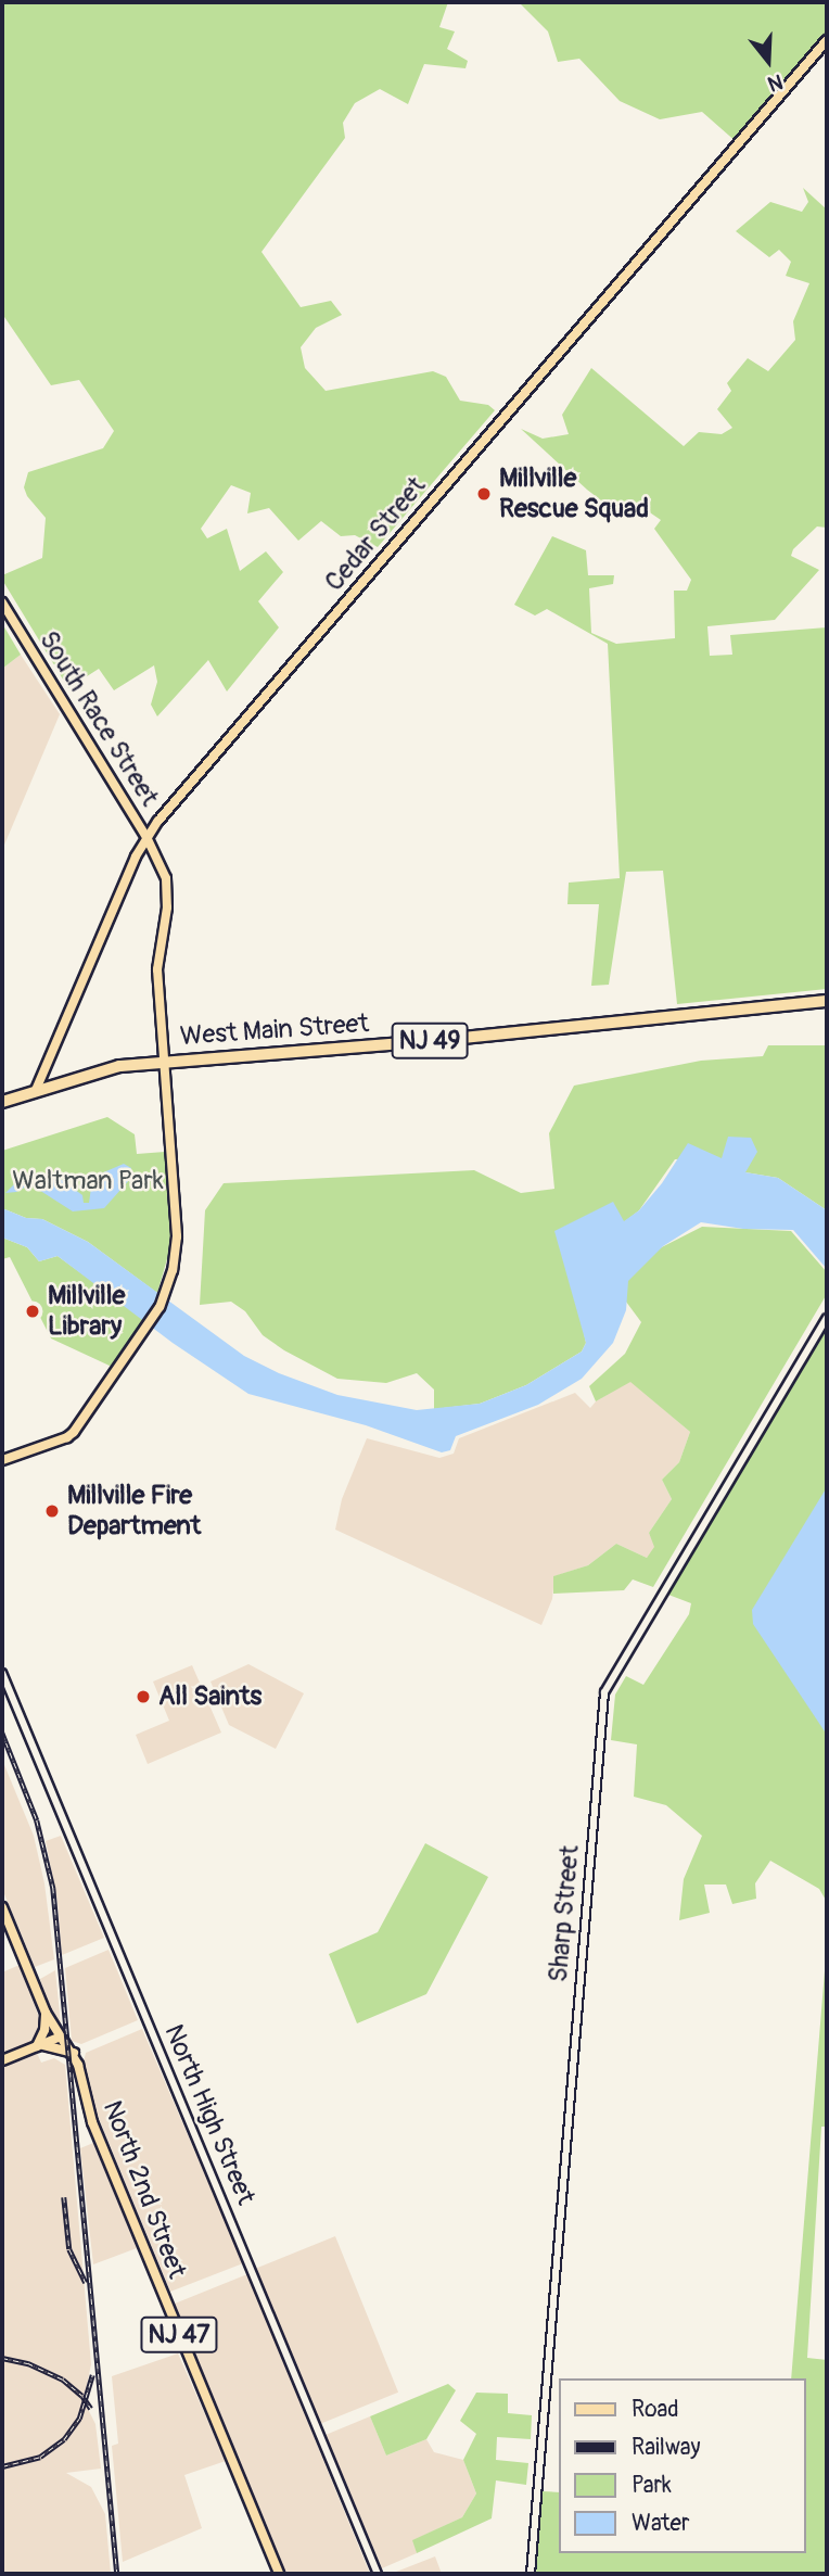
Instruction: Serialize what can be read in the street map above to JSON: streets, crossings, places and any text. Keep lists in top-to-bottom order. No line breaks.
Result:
{"streets":{"highway":["West Main Street","NJ 49"],"main road":["Cedar Street","South Race Street","North 2nd Street","NJ 47"],"street":["Sharp Street","North High Street"]},"crossings":[["Cedar Street","South Race Street"],["Cedar Street","West Main Street"],["South Race Street","West Main Street"]],"parks":["Waltman Park"],"places":["Millville Rescue Squad","Millville Library","Millville Fire Department","All Saints"],"legend":["Road","Railway","Park","Water"],"north":"bottom"}
